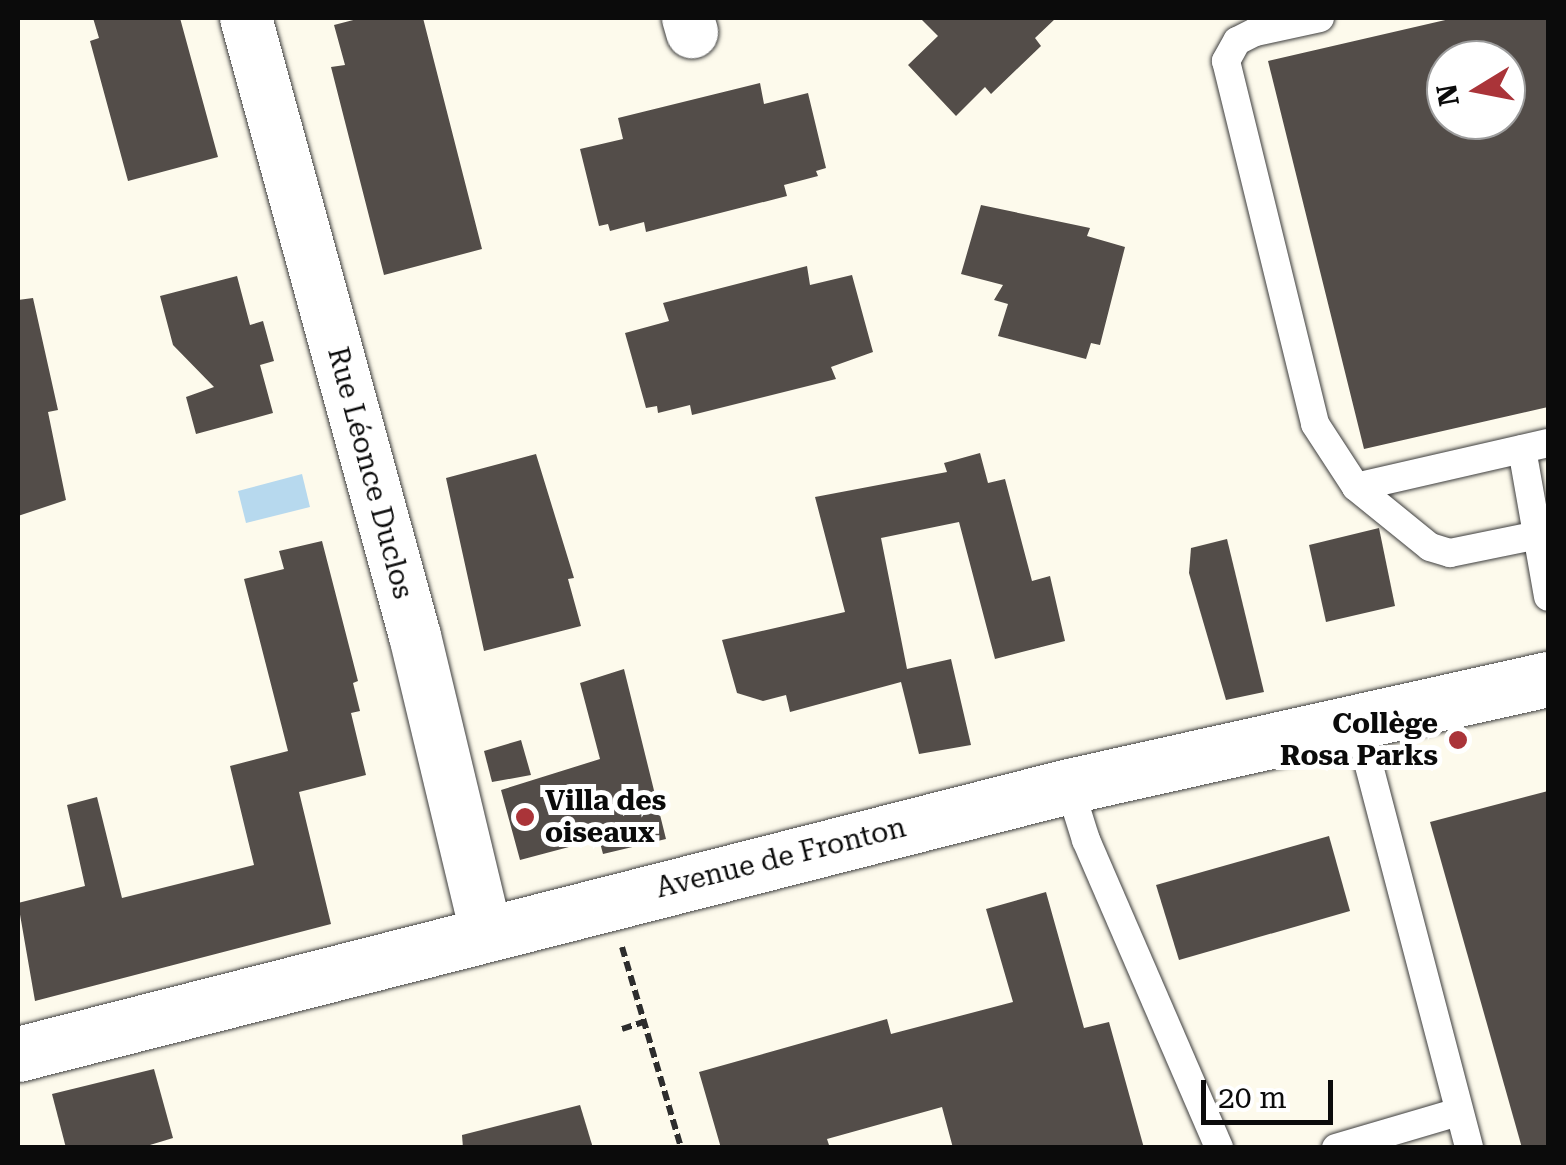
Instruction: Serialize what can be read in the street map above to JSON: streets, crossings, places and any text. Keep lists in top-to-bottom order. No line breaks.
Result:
{"streets":{"street":["Rue Léonce Duclos","Avenue de Fronton"]},"crossings":[["Rue Léonce Duclos","Avenue de Fronton"]],"places":["Collège Rosa Parks","Villa des oiseaux"],"scale_bar":"20 m","north":"left"}
